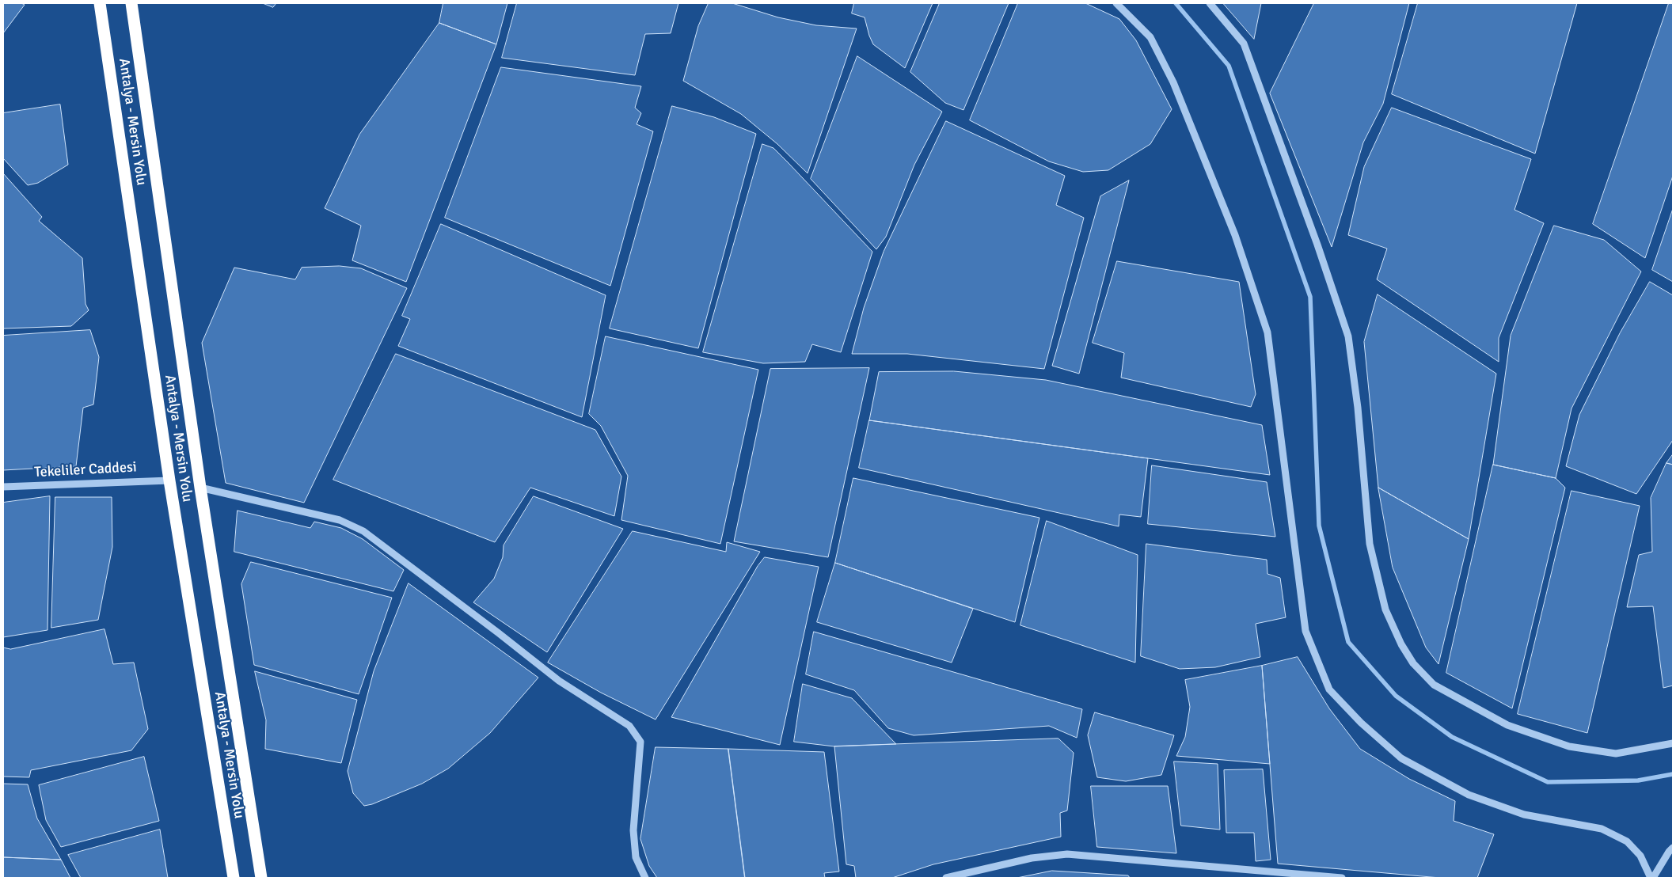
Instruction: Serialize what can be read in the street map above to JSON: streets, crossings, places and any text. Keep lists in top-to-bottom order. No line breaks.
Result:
{"streets":{"highway":["Antalya - Mersin Yolu"],"street":["Tekeliler Caddesi"]},"crossings":[["Antalya - Mersin Yolu","Tekeliler Caddesi"]]}
